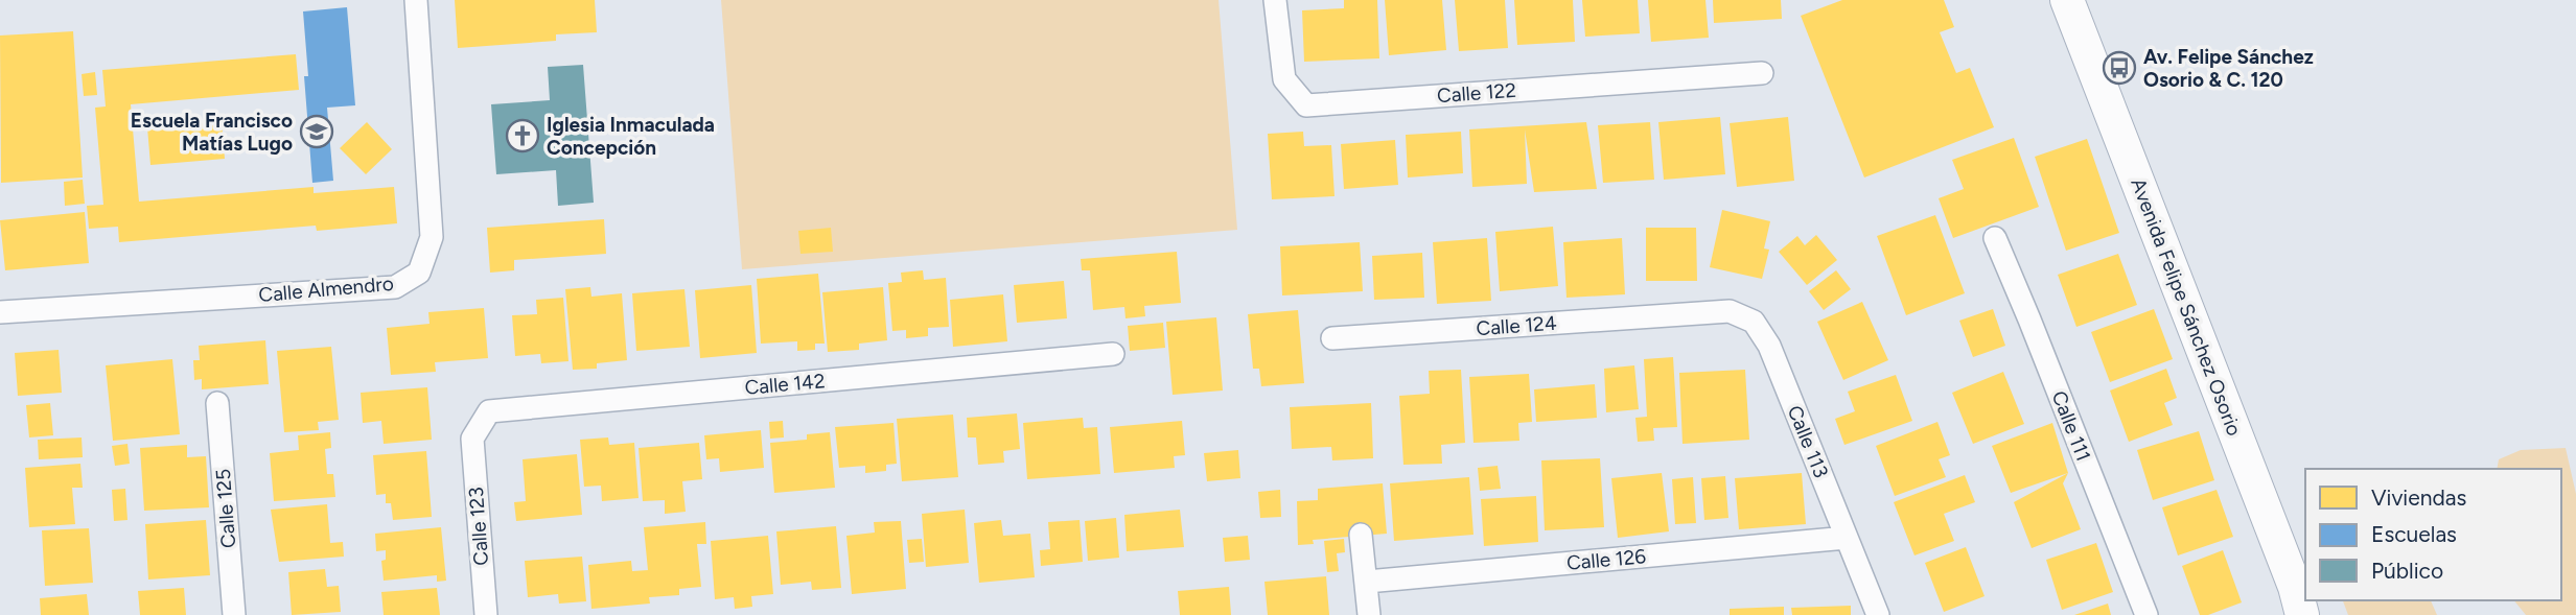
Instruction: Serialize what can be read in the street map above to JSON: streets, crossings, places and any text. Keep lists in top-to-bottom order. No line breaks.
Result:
{"streets":{"street":["Calle 122","Calle Almendro","Avenida Felipe Sánchez Osorio","Calle 124","Calle 142","Calle 111","Calle 113","Calle 125","Calle 123","Calle 126"]},"crossings":[["Calle 124","Calle 113"],["Calle 142","Calle 123"],["Calle 113","Calle 126"]],"places":{"bus stop":["Av. Felipe Sánchez Osorio & C. 120"],"school or university":["Escuela Francisco Matías Lugo"],"church":["Iglesia Inmaculada Concepción"]},"legend":["Viviendas","Escuelas","Público"]}
